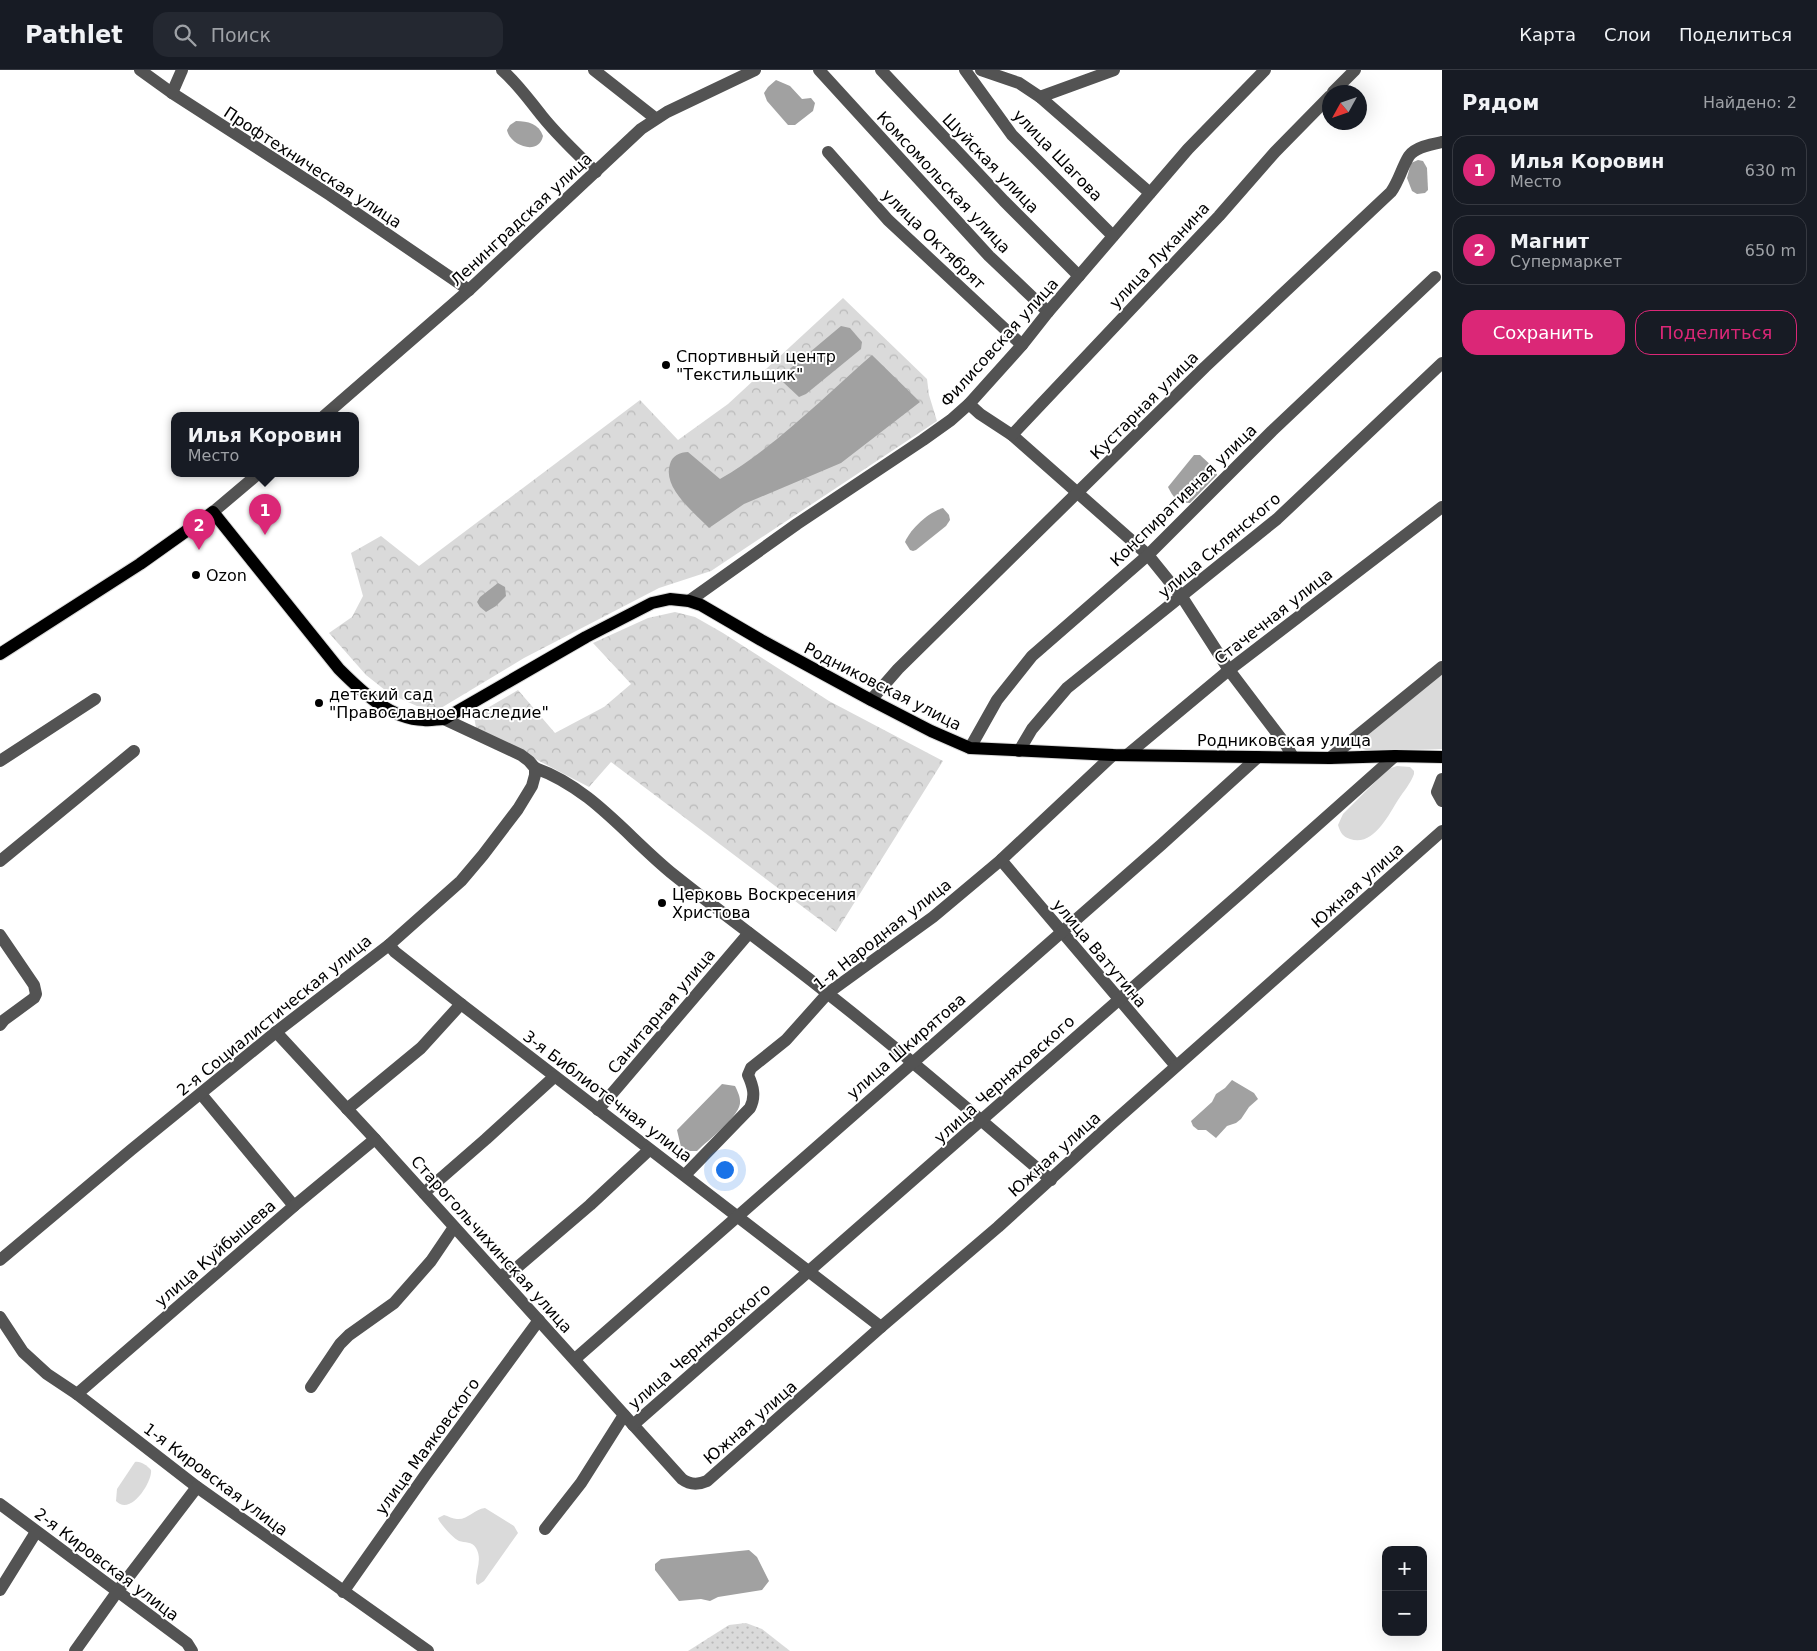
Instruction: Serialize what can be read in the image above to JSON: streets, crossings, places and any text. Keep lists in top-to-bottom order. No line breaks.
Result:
{"streets":{"main road":["Родниковская улица"],"street":["улица Шагова","Шуйская улица","Профтехническая улица","Комсомольская улица","Ленинградская улица","улица Октябрят","улица Луканина","Филисовская улица","Кустарная улица","Конспиративная улица","улица Склянского","Стачечная улица","Южная улица","1-я Народная улица","улица Ватутина","Санитарная улица","2-я Социалистическая улица","улица Шкирятова","улица Черняховского","3-я Библиотечная улица","Старогольчихинская улица","улица Куйбышева","улица Маяковского","1-я Кировская улица","2-я Кировская улица"]},"crossings":[["улица Шагова","Филисовская улица"],["Шуйская улица","Филисовская улица"],["Профтехническая улица","Ленинградская улица"],["Комсомольская улица","Филисовская улица"],["улица Октябрят","Филисовская улица"],["Филисовская улица","Родниковская улица"],["Кустарная улица","Родниковская улица"],["Конспиративная улица","Родниковская улица"],["улица Склянского","Родниковская улица"],["Стачечная улица","Родниковская улица"],["Родниковская улица","1-я Народная улица"],["Родниковская улица","улица Шкирятова"],["Родниковская улица","улица Черняховского"],["Южная улица","улица Ватутина"],["Южная улица","3-я Библиотечная улица"],["Южная улица","Старогольчихинская улица"],["1-я Народная улица","улица Ватутина"],["1-я Народная улица","3-я Библиотечная улица"],["улица Ватутина","улица Шкирятова"],["улица Ватутина","улица Черняховского"],["Санитарная улица","3-я Библиотечная улица"],["2-я Социалистическая улица","3-я Библиотечная улица"],["2-я Социалистическая улица","Старогольчихинская улица"],["улица Шкирятова","3-я Библиотечная улица"],["улица Шкирятова","Старогольчихинская улица"],["улица Черняховского","3-я Библиотечная улица"],["улица Черняховского","Старогольчихинская улица"],["Старогольчихинская улица","улица Куйбышева"],["Старогольчихинская улица","улица Маяковского"],["улица Куйбышева","1-я Кировская улица"],["улица Маяковского","1-я Кировская улица"]],"places":["Спортивный центр \"Текстильщик\"","Ozon","детский сад \"Православное наследие\"","Церковь Воскресения Христова"],"north":"bottom left","page":{"header":"Pathlet","search":"Поиск","nav":["Карта","Слои","Поделиться"],"heading":["Рядом","Найдено: 2"],"list":[{"mark":"1","name":"Илья Коровин","note":"Место","value":"630 m"},{"mark":"2","name":"Магнит","note":"Супермаркет","value":"650 m"}],"buttons":["Сохранить","Поделиться"],"popup":["Илья Коровин","Место"],"pins":["1","2"],"map_buttons":["+","−"]}}
